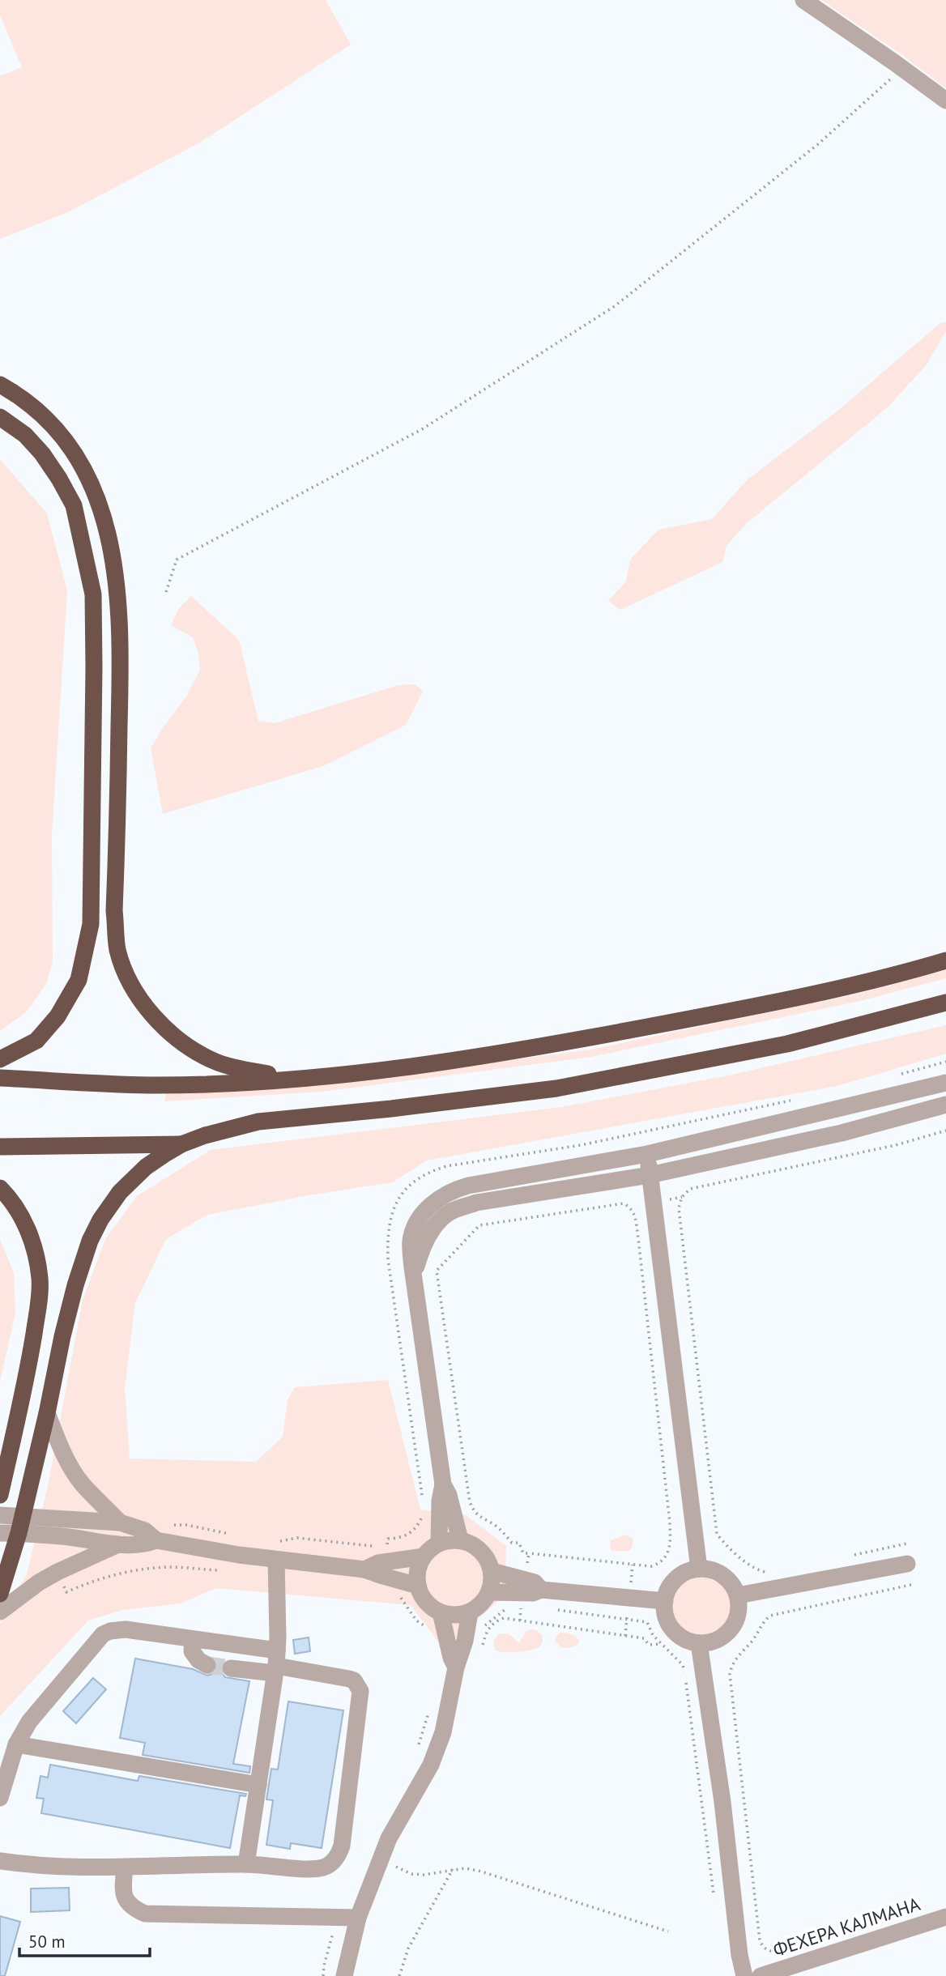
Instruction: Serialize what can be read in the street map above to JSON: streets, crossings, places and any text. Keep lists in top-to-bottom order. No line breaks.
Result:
{"streets":{"street":["ФЕХЕРА КАЛМАНА"]},"scale_bar":"50 m"}
